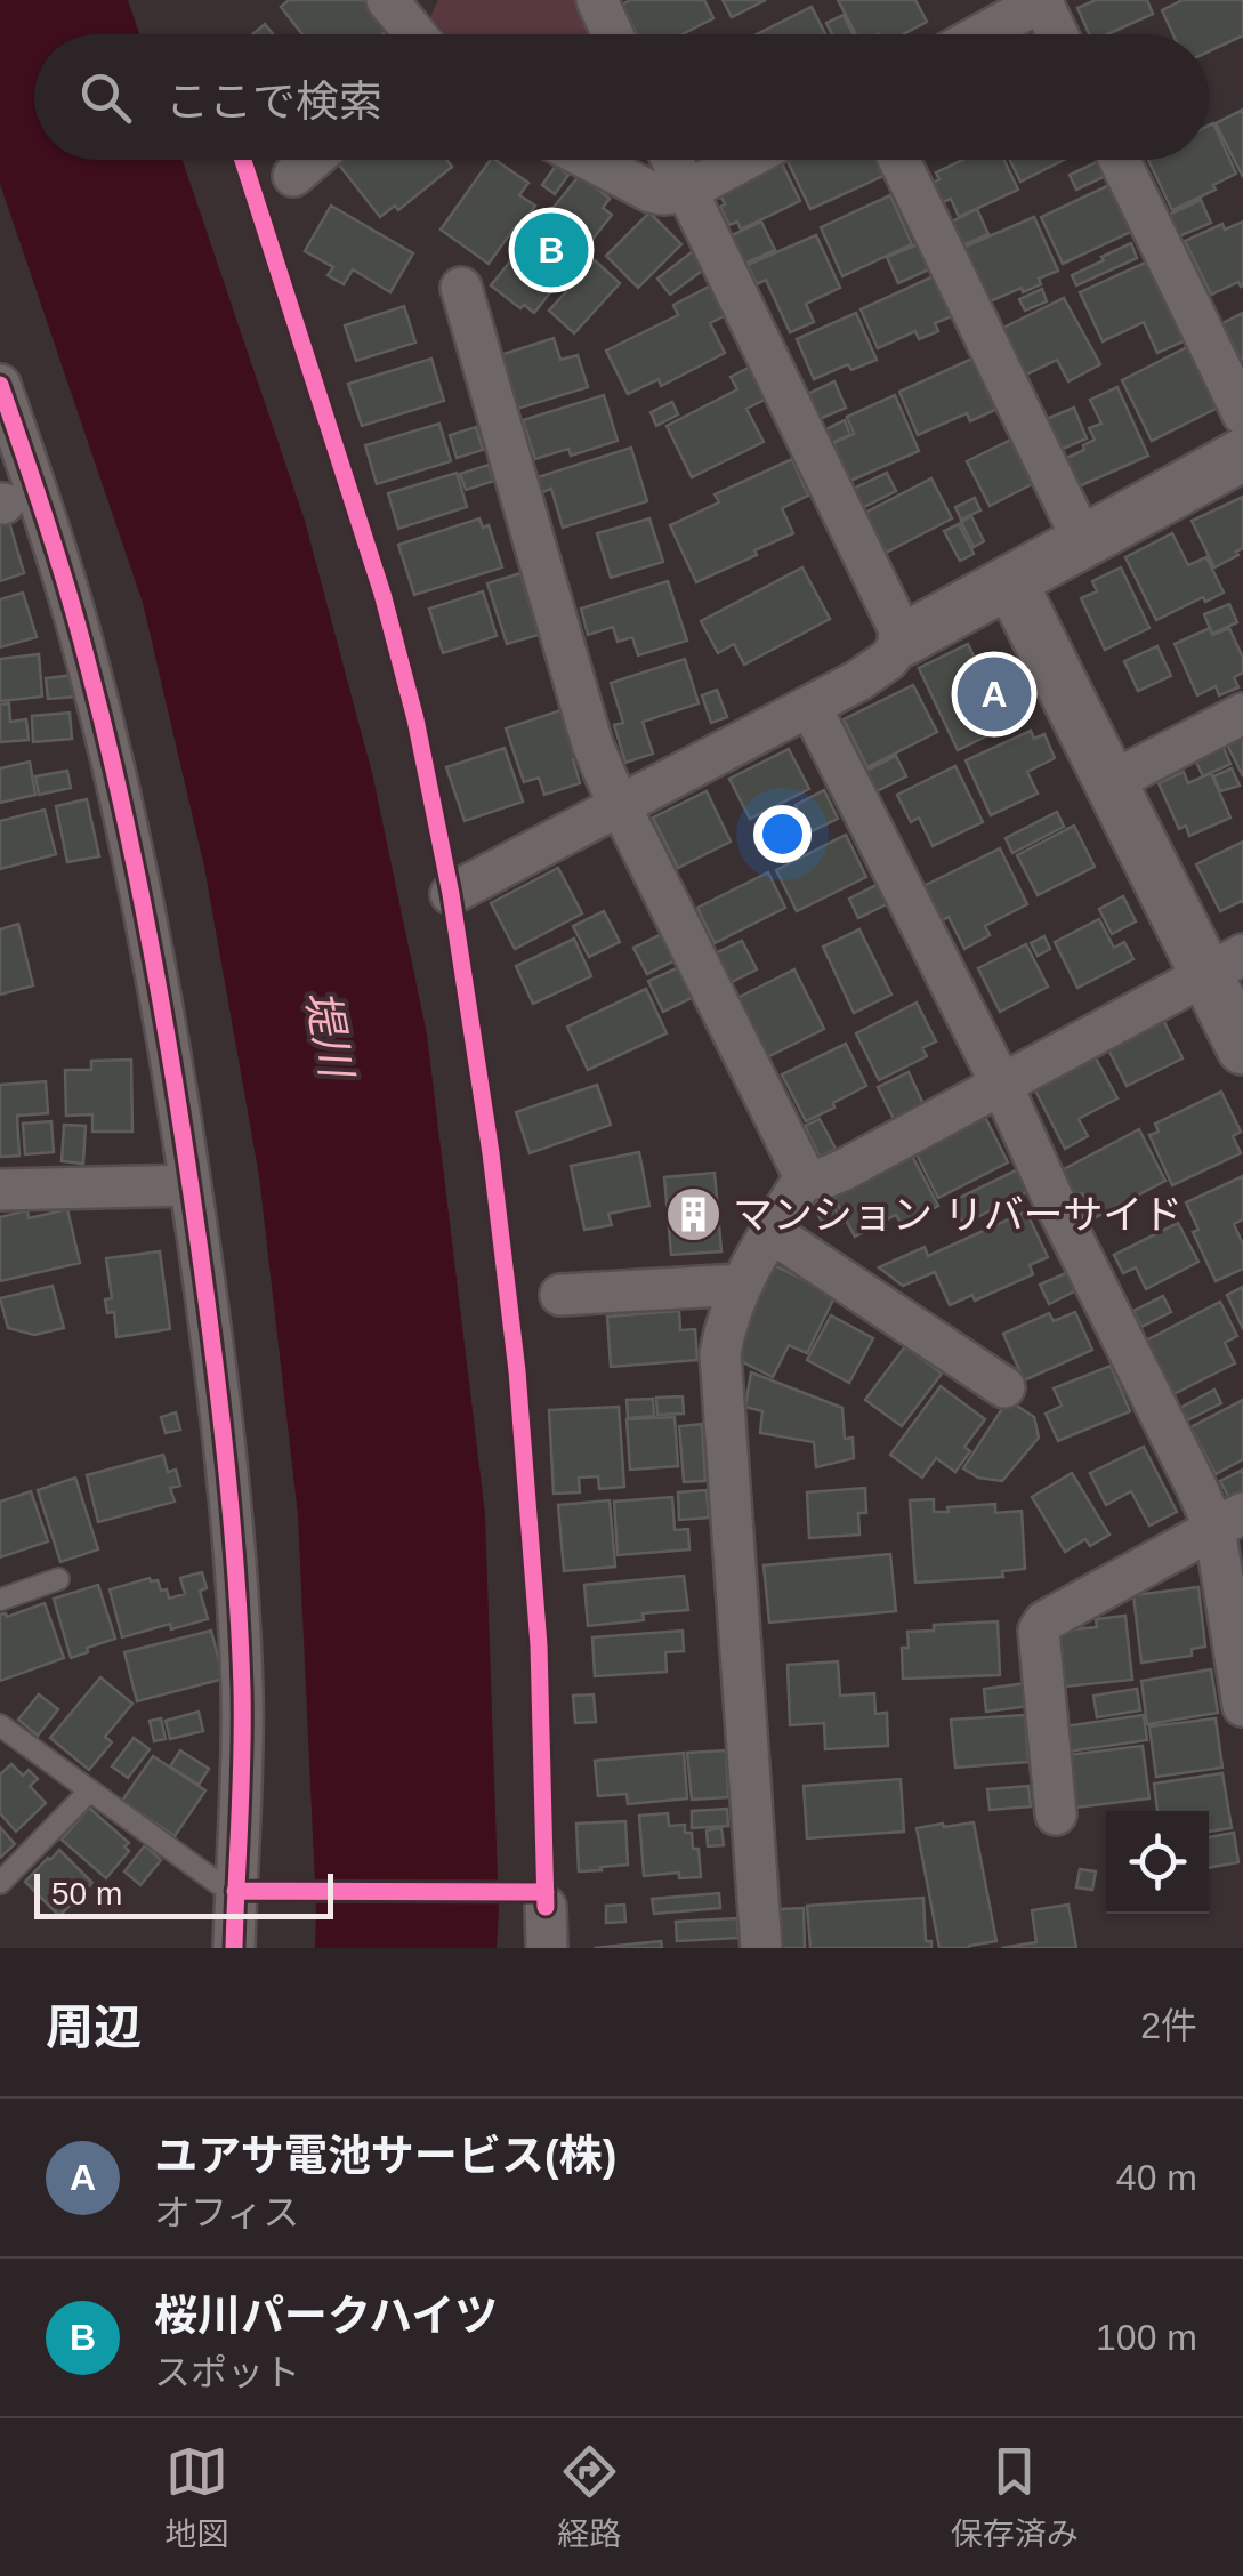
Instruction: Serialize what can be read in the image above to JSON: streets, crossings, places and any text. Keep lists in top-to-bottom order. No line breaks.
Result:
{"water":["堤川"],"places":{"building":["マンション リバーサイド"]},"scale_bar":"50 m","page":{"search":"ここで検索","pins":["B","A"],"scale":"50 m","heading":["周辺","2件"],"list":[{"mark":"A","name":"ユアサ電池サービス(株)","note":"オフィス","value":"40 m"},{"mark":"B","name":"桜川パークハイツ","note":"スポット","value":"100 m"}],"nav":["地図","経路","保存済み"]}}
